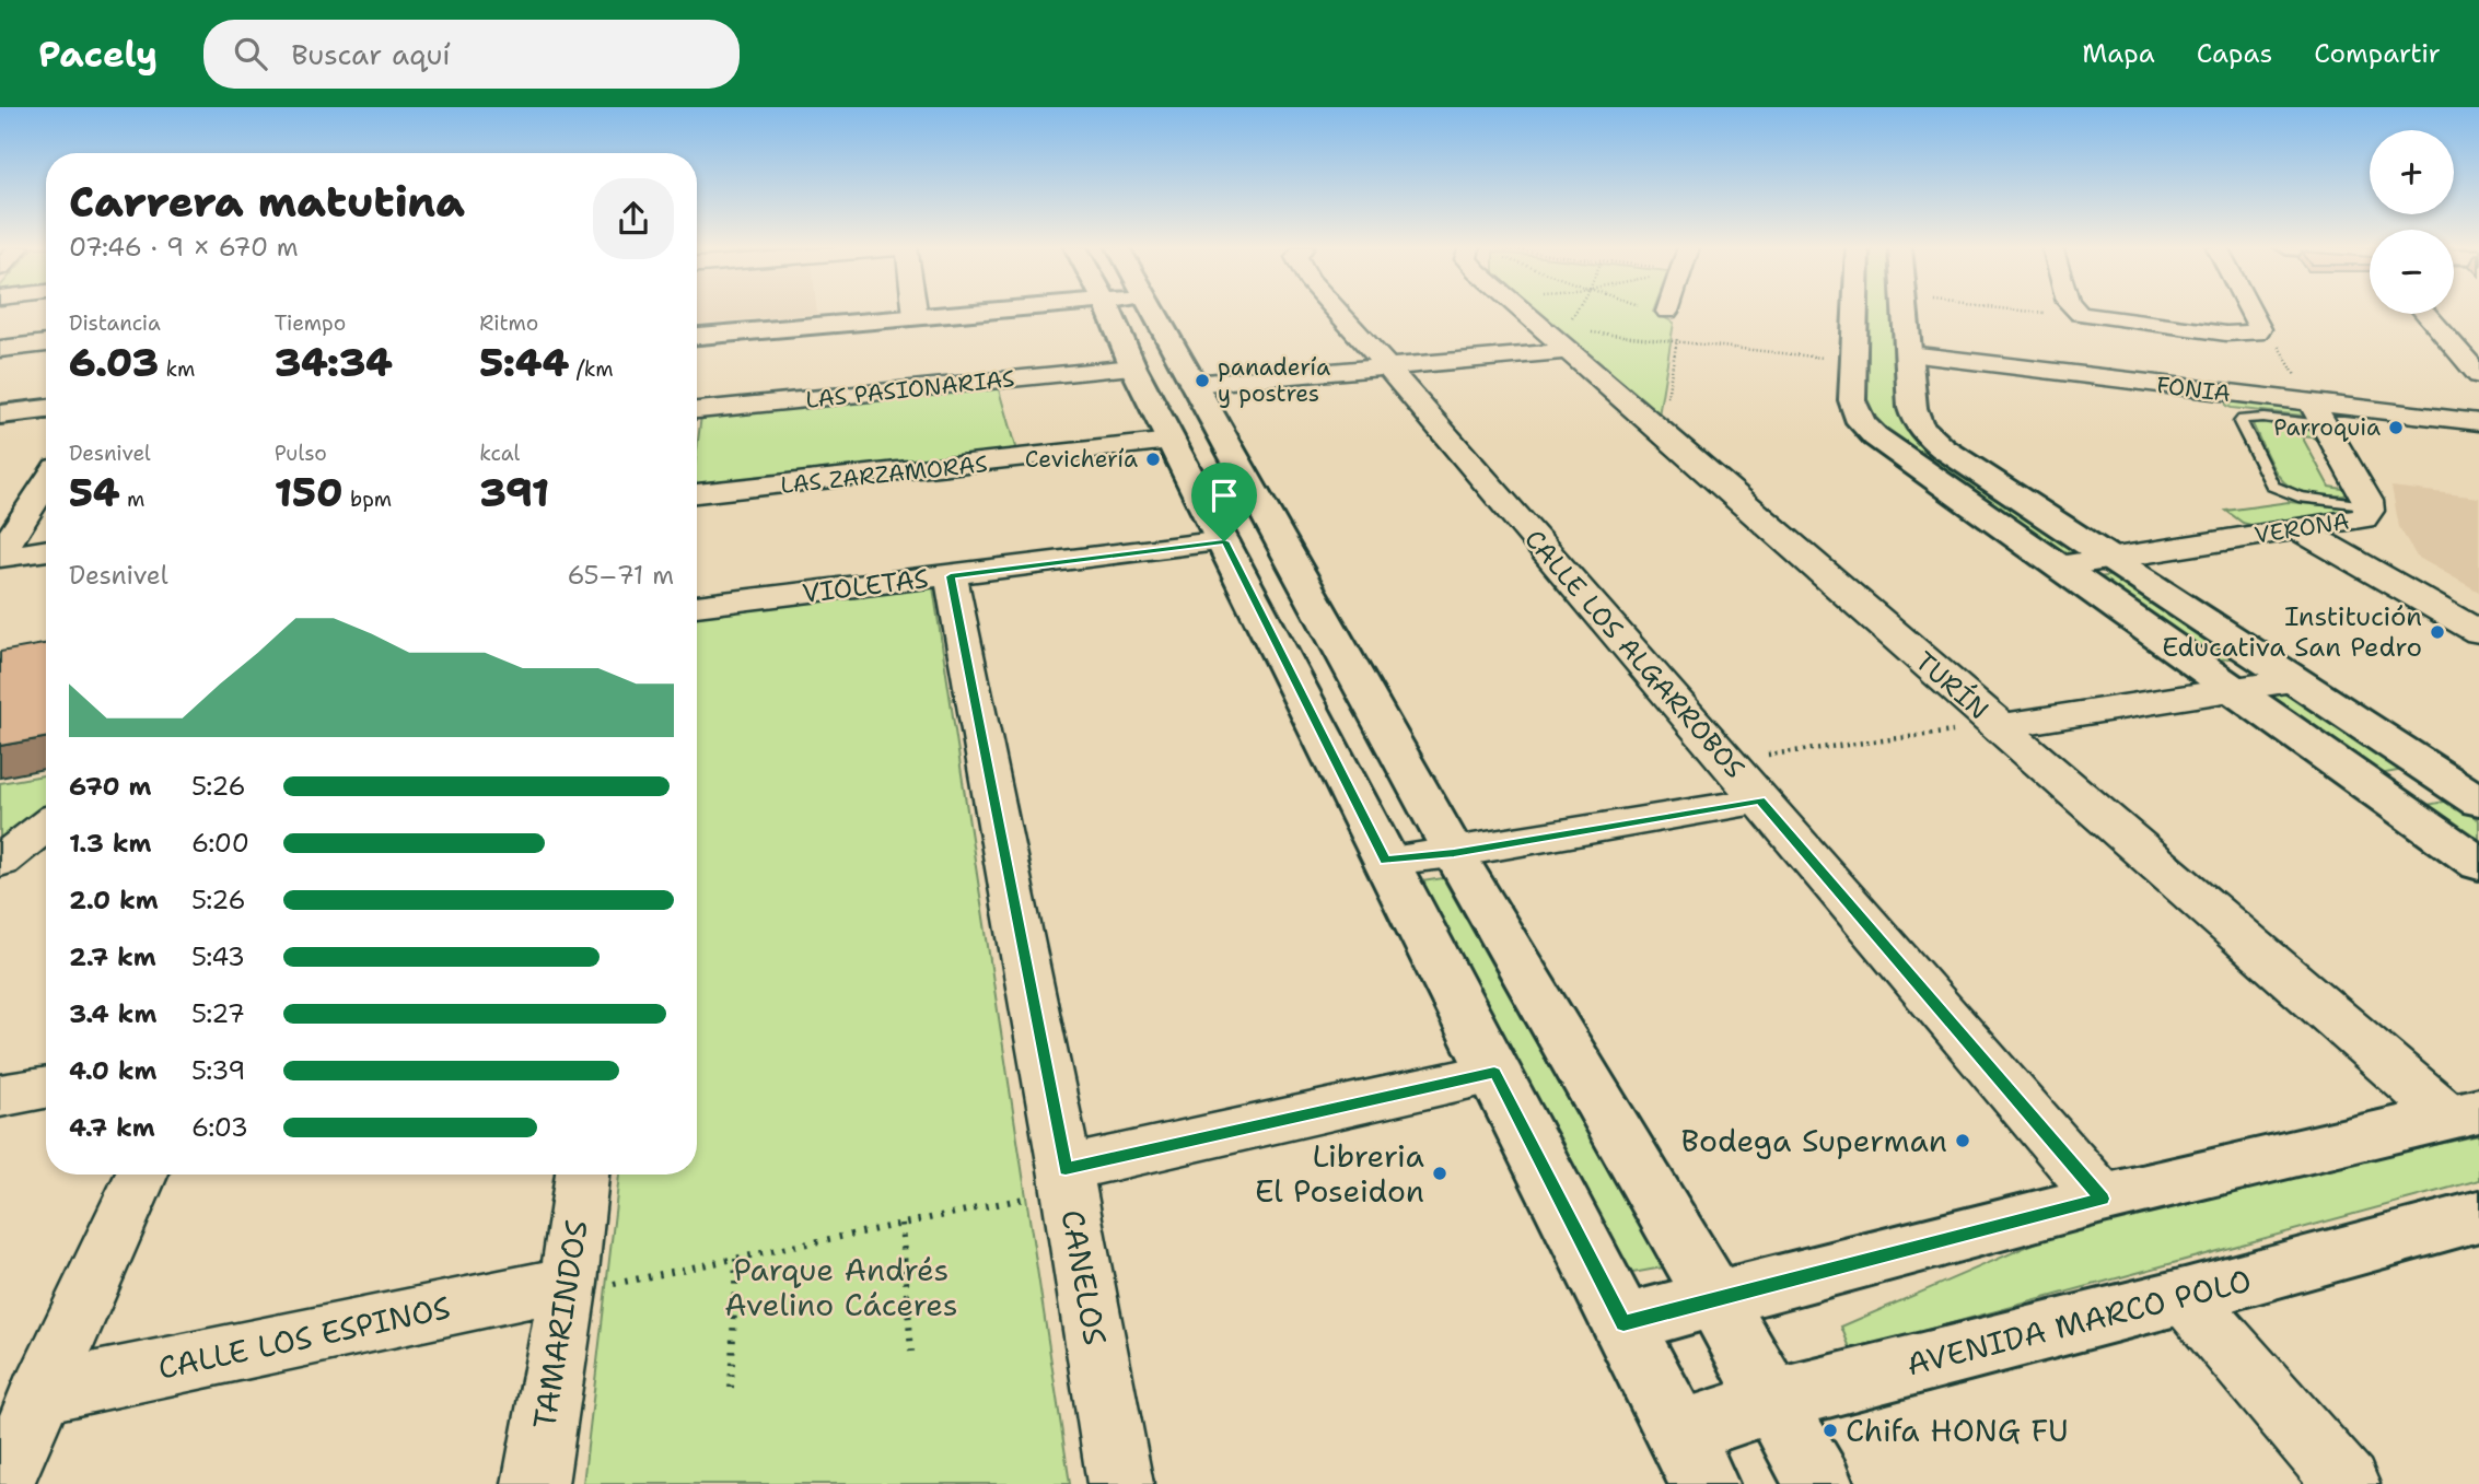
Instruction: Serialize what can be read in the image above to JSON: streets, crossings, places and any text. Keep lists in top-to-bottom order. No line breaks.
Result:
{"streets":{"street":["LAS PASIONARIAS","FONIA","LAS ZARZAMORAS","VERONA","VIOLETAS","CALLE LOS ALGARROBOS","TURÍN","CANELOS","AVENIDA MARCO POLO","TAMARINDOS","CALLE LOS ESPINOS"]},"crossings":[["FONIA","VERONA"],["VIOLETAS","CANELOS"],["TAMARINDOS","CALLE LOS ESPINOS"]],"parks":["Parque Andrés Avelino Cáceres"],"places":["panadería y postres","Parroquia","Cevichería","Institución Educativa San Pedro","Bodega Superman","Libreria El Poseidon","Chifa HONG FU"],"page":{"header":"Pacely","search":"Buscar aquí","nav":["Mapa","Capas","Compartir"],"map_buttons":["+","−"],"heading":["Carrera matutina","07:46 · 9 × 670 m"],"stats":[["Distancia","6.03 km"],["Tiempo","34:34"],["Ritmo","5:44 /km"],["Desnivel","54 m"],["Pulso","150 bpm"],["kcal","391"]],"chart":["Desnivel","65–71 m"],"list":[{"name":"670 m","note":"5:26"},{"name":"1.3 km","note":"6:00"},{"name":"2.0 km","note":"5:26"},{"name":"2.7 km","note":"5:43"},{"name":"3.4 km","note":"5:27"},{"name":"4.0 km","note":"5:39"},{"name":"4.7 km","note":"6:03"}]}}
